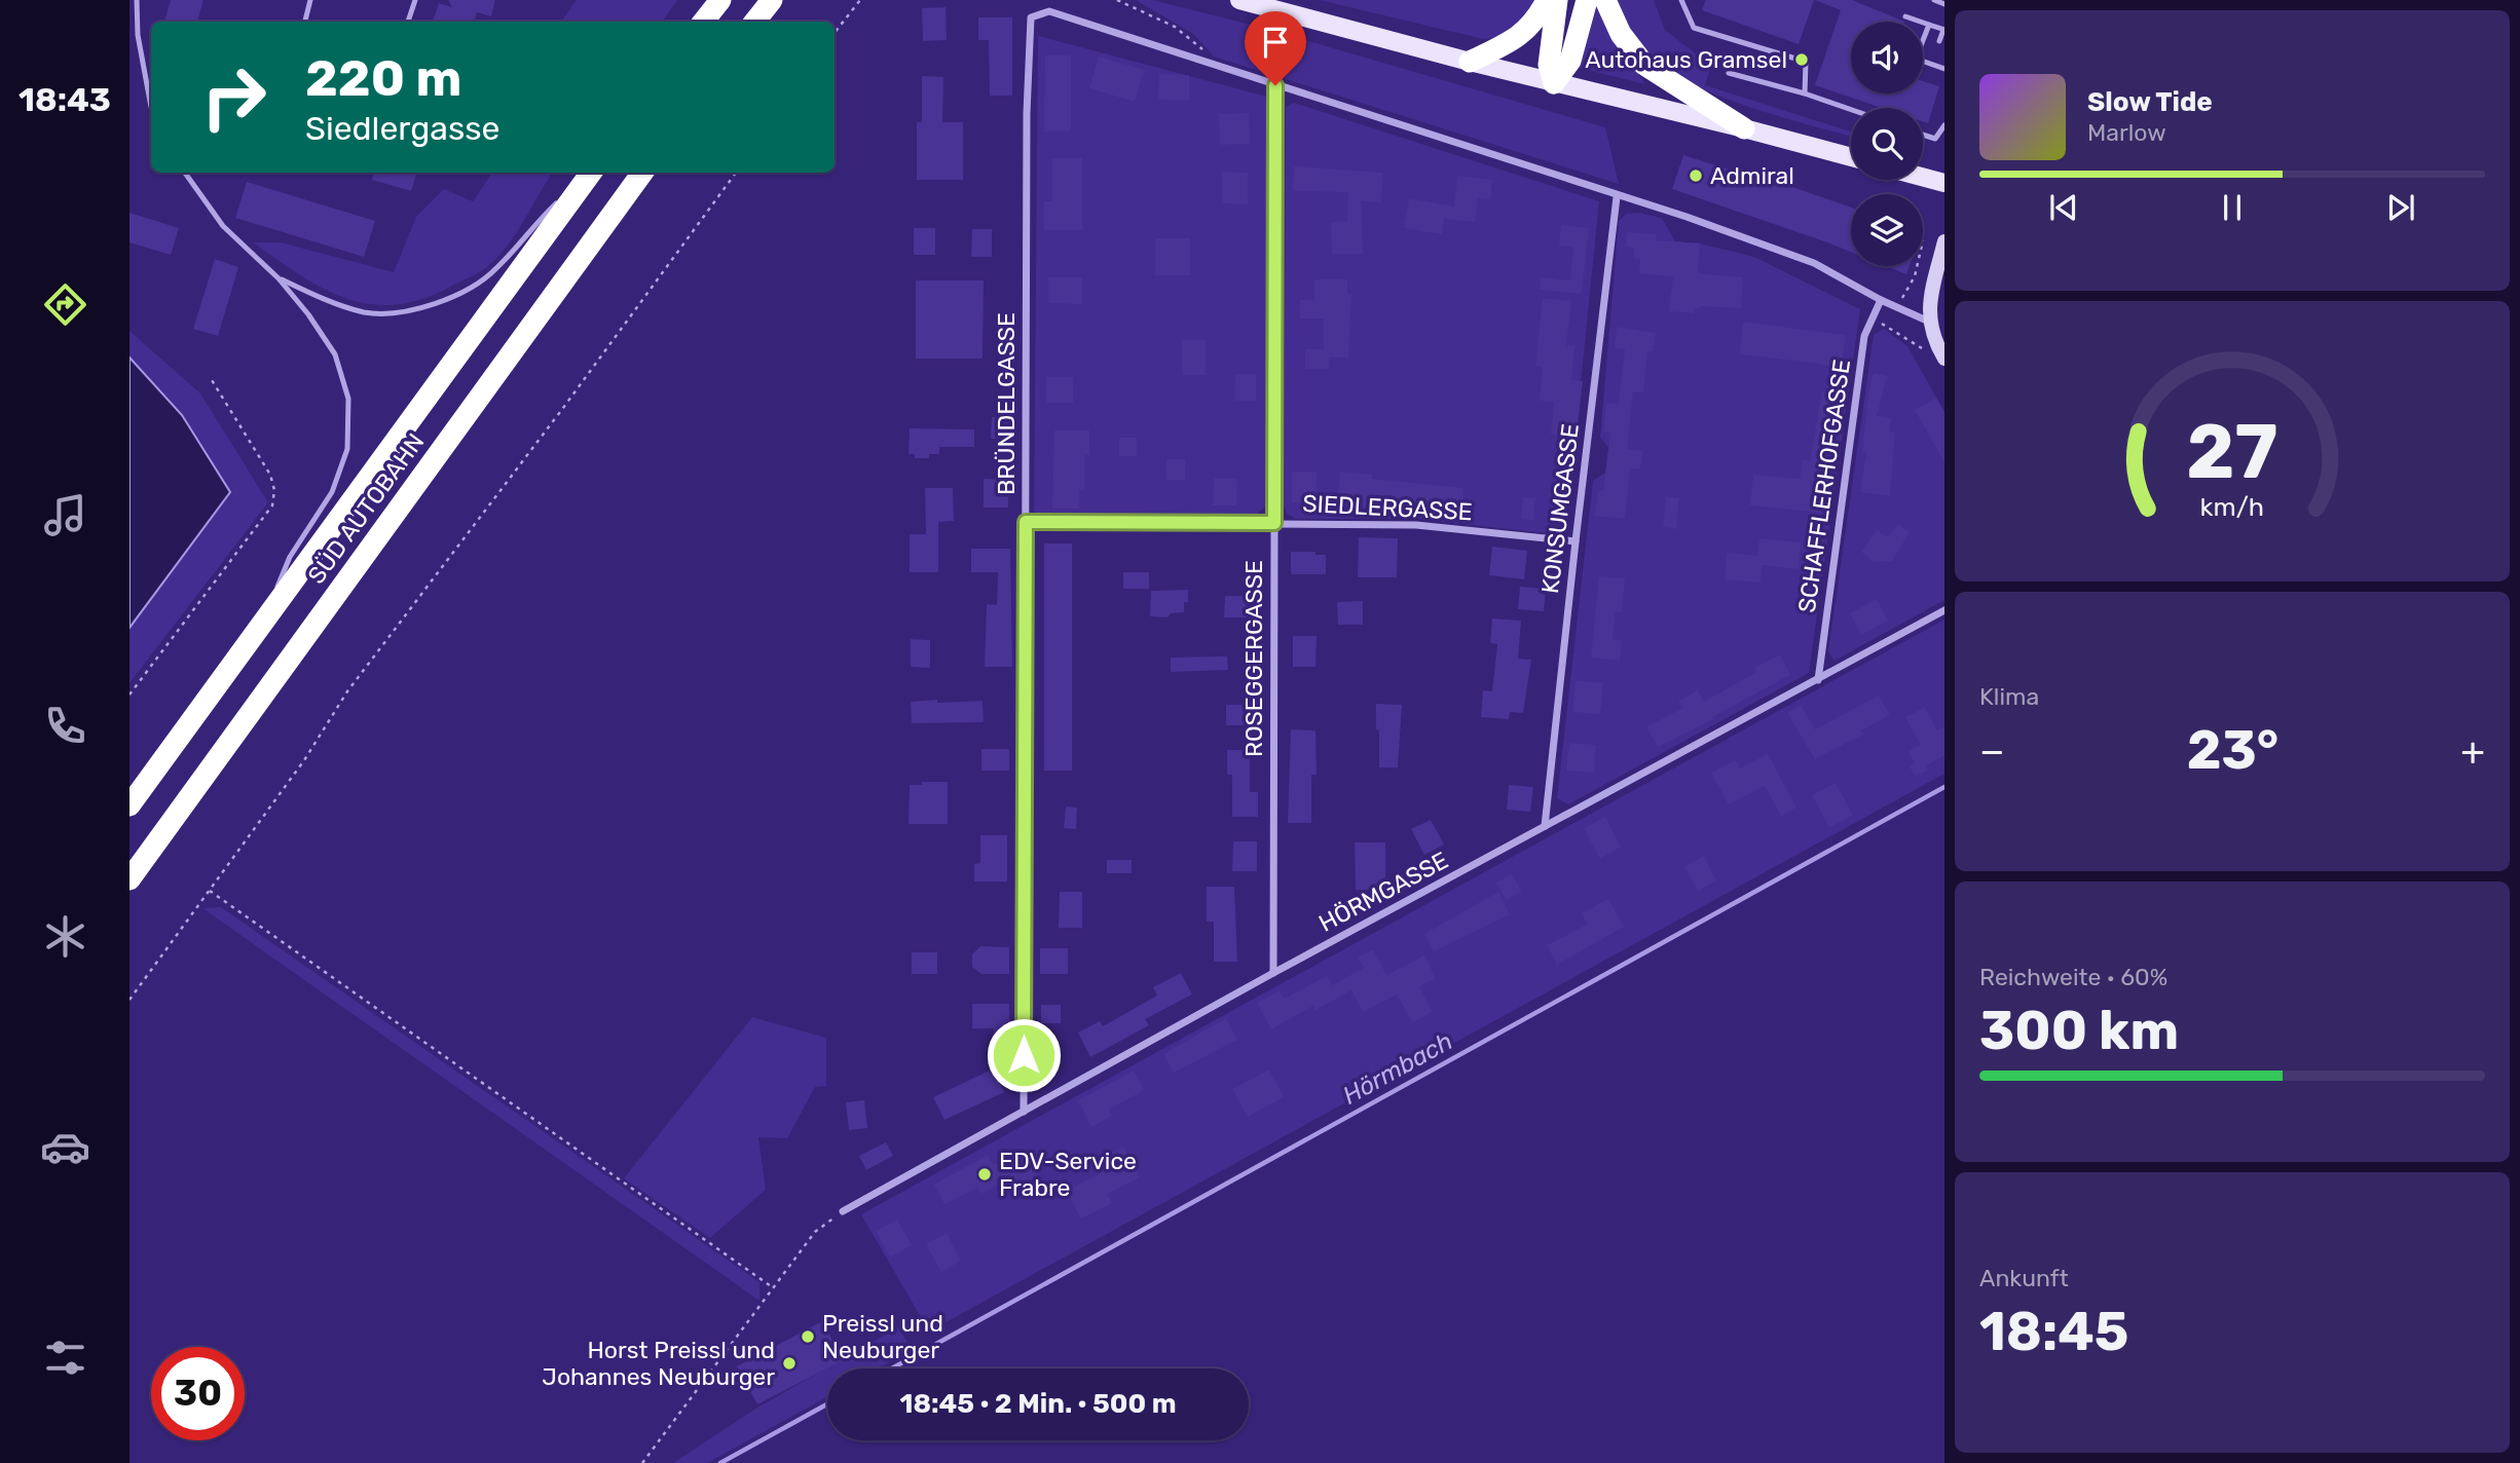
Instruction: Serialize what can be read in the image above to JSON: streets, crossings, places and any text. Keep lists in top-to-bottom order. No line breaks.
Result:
{"streets":{"highway":["SÜD AUTOBAHN"],"street":["BRÜNDELGASSE","SCHAFFLERHOFGASSE","SIEDLERGASSE","KONSUMGASSE","ROSEGGERGASSE","HÖRMGASSE"]},"crossings":[["BRÜNDELGASSE","SIEDLERGASSE"],["BRÜNDELGASSE","HÖRMGASSE"],["SCHAFFLERHOFGASSE","HÖRMGASSE"],["SIEDLERGASSE","KONSUMGASSE"],["SIEDLERGASSE","ROSEGGERGASSE"],["KONSUMGASSE","HÖRMGASSE"],["ROSEGGERGASSE","HÖRMGASSE"]],"water":["Hörmbach"],"places":["Autohaus Gramsel","Admiral","EDV-Service Frabre","Preissl und Neuburger","Horst Preissl und Johannes Neuburger"],"page":{"tabs":"18:43","turn":["220 m","Siedlergasse"],"song":["Slow Tide","Marlow"],"tile":["Klima",["Reichweite · 60%","300 km"],["Ankunft","18:45"]],"heat":["−","23°","+"],"limit":"30","trip":"18:45 · 2 Min. · 500 m","gauge":["27","km/h"]}}
